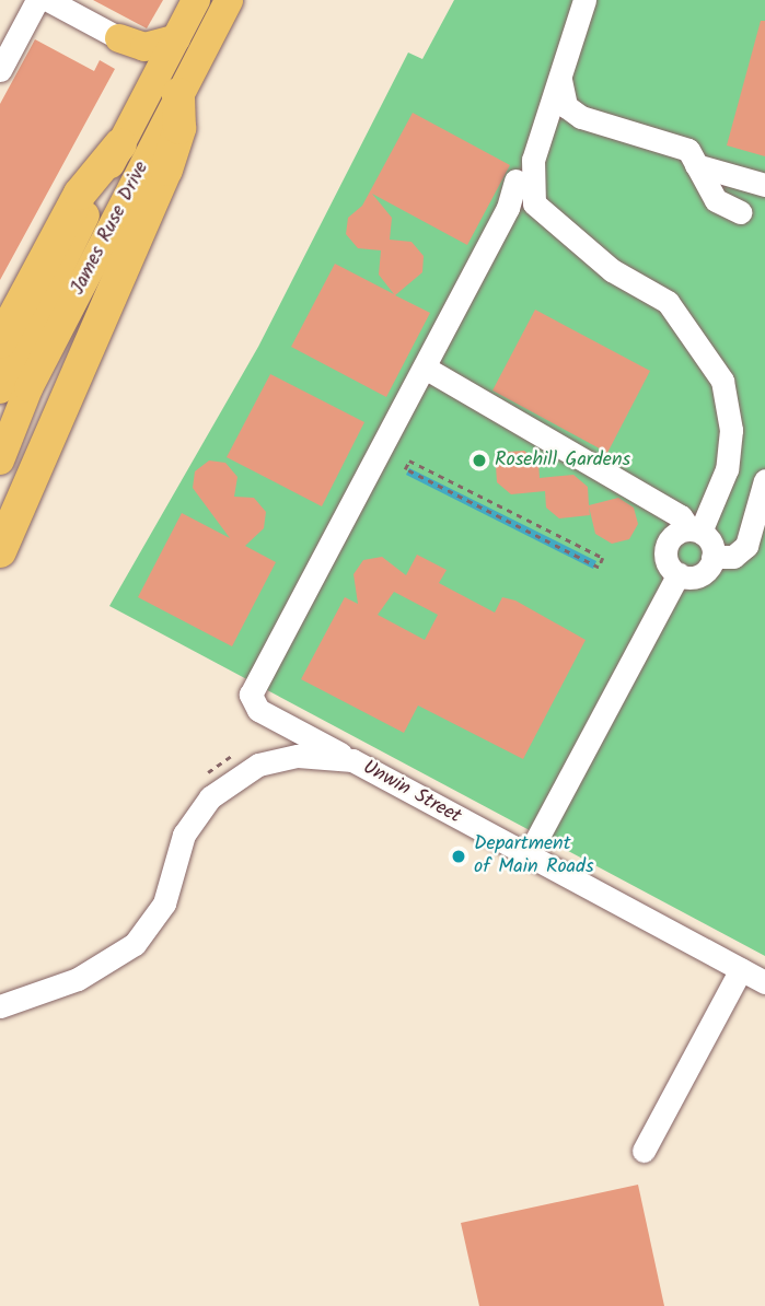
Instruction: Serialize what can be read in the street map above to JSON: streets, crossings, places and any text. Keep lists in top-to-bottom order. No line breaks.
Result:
{"streets":{"main road":["James Ruse Drive"],"street":["Unwin Street"]},"places":["Rosehill Gardens","Department of Main Roads"]}
